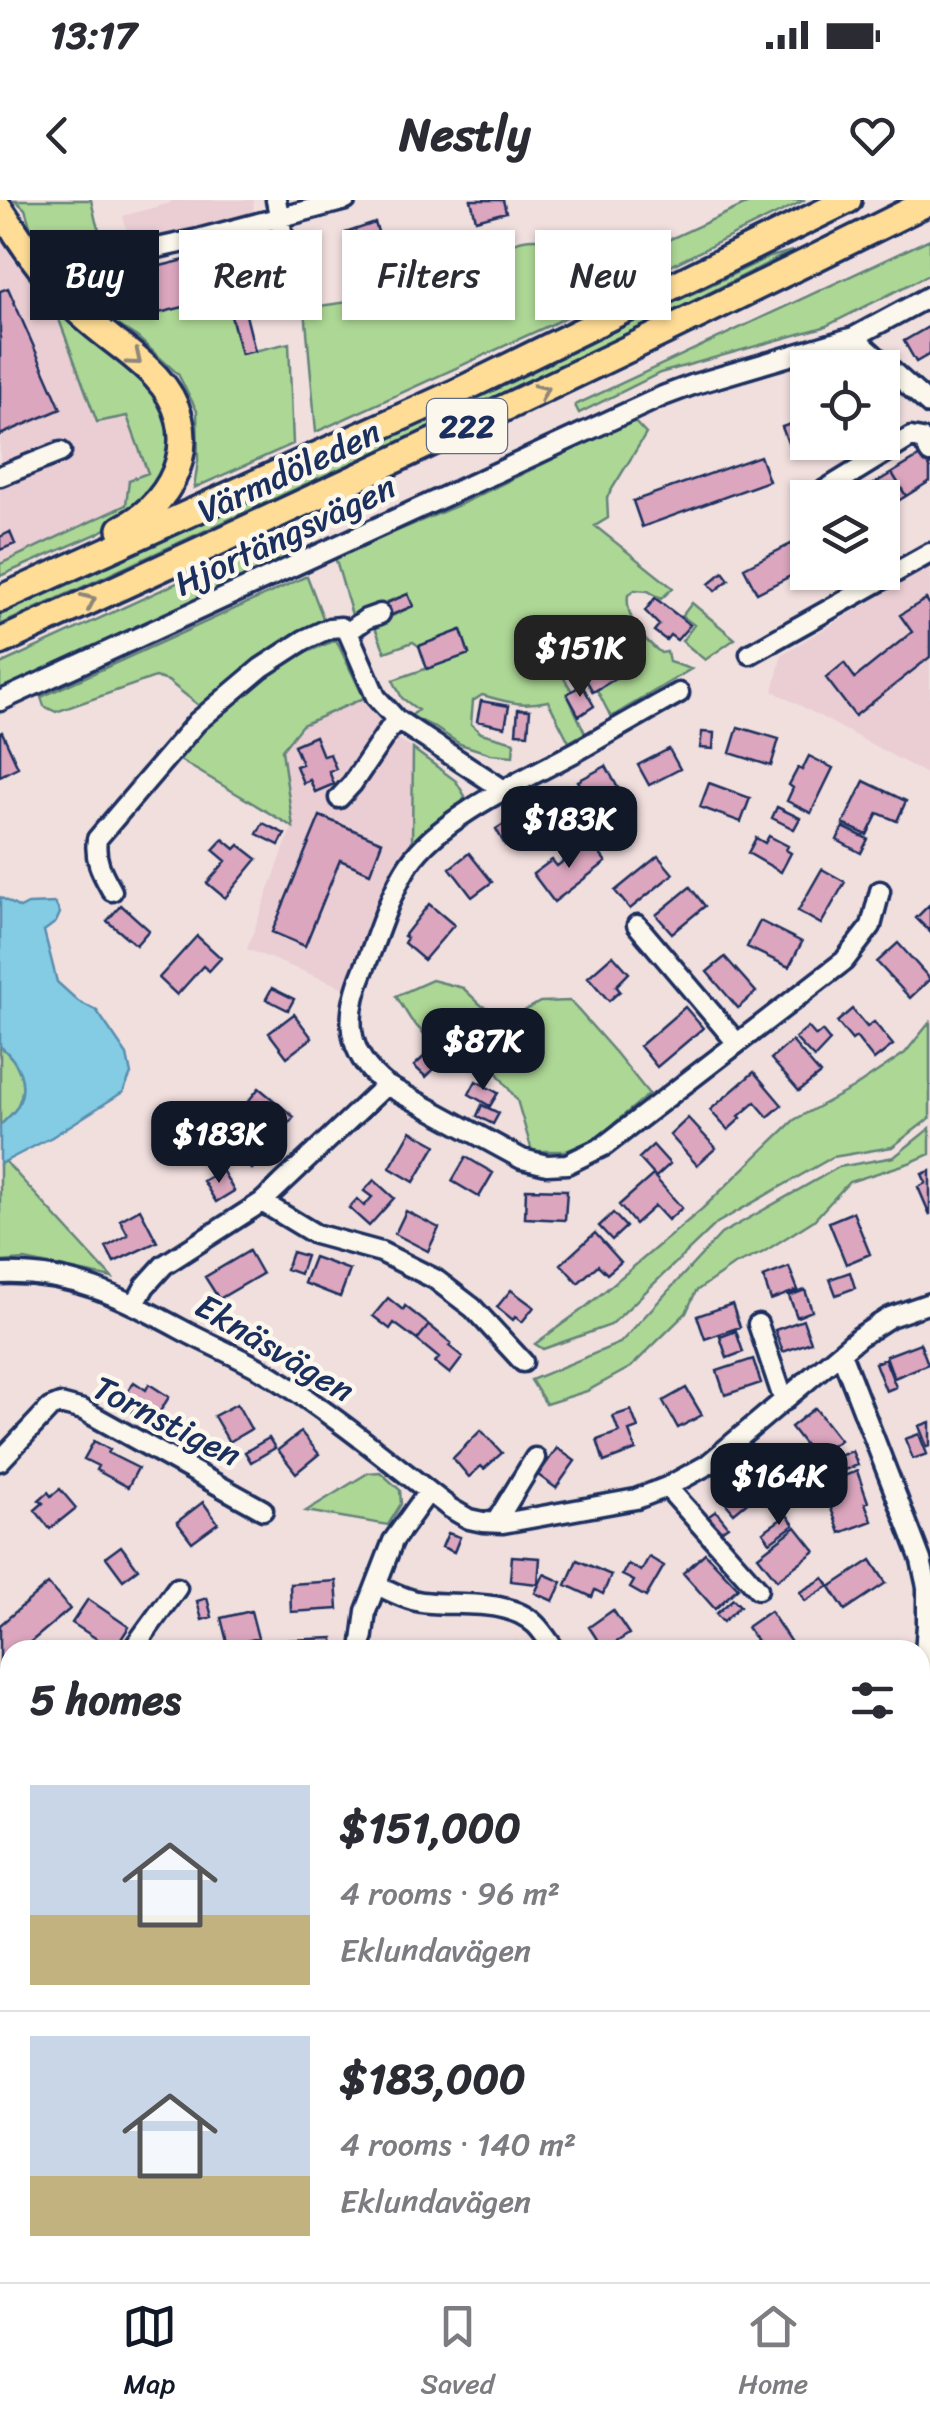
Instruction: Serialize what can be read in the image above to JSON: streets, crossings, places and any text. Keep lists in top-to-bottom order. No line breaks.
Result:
{"streets":{"highway":["222","Värmdöleden"],"street":["Hjortängsvägen","Eknäsvägen","Tornstigen"]},"page":{"status":"13:17","header":"Nestly","chip":["Buy","Rent","Filters","New"],"price":["$151K","$183K","$87K","$183K","$164K"],"heading":"5 homes","list":[{"name":"$151,000","note":"4 rooms · 96 m² · Eklundavägen"},{"name":"$183,000","note":"4 rooms · 140 m² · Eklundavägen"}],"tabs":["Map","Saved","Home"]}}
